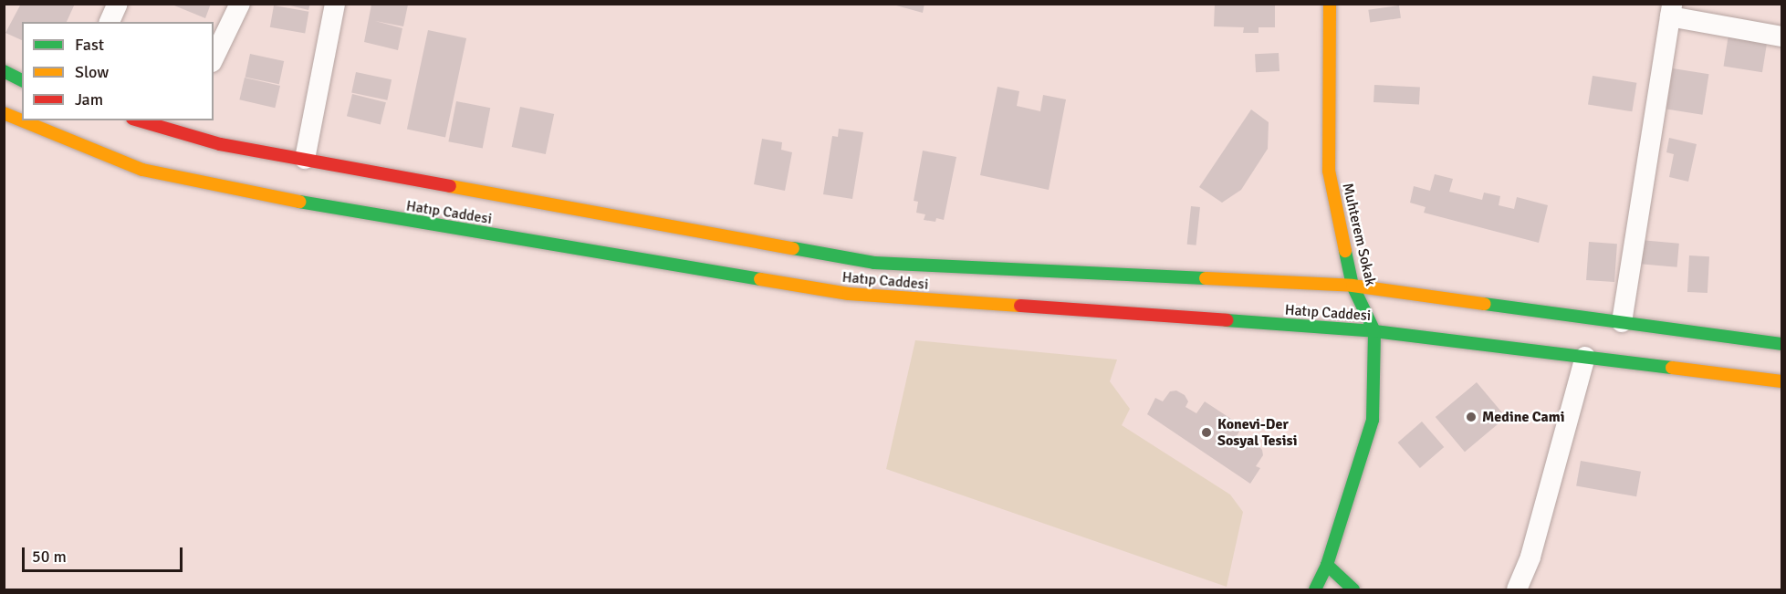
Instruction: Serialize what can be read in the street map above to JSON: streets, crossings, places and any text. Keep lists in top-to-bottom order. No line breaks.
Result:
{"streets":{"main road":["Hatıp Caddesi","Muhterem Sokak"]},"crossings":[["Hatıp Caddesi","Muhterem Sokak"]],"places":["Medine Cami","Konevi-Der Sosyal Tesisi"],"legend":["Fast","Slow","Jam"],"scale_bar":"50 m"}
